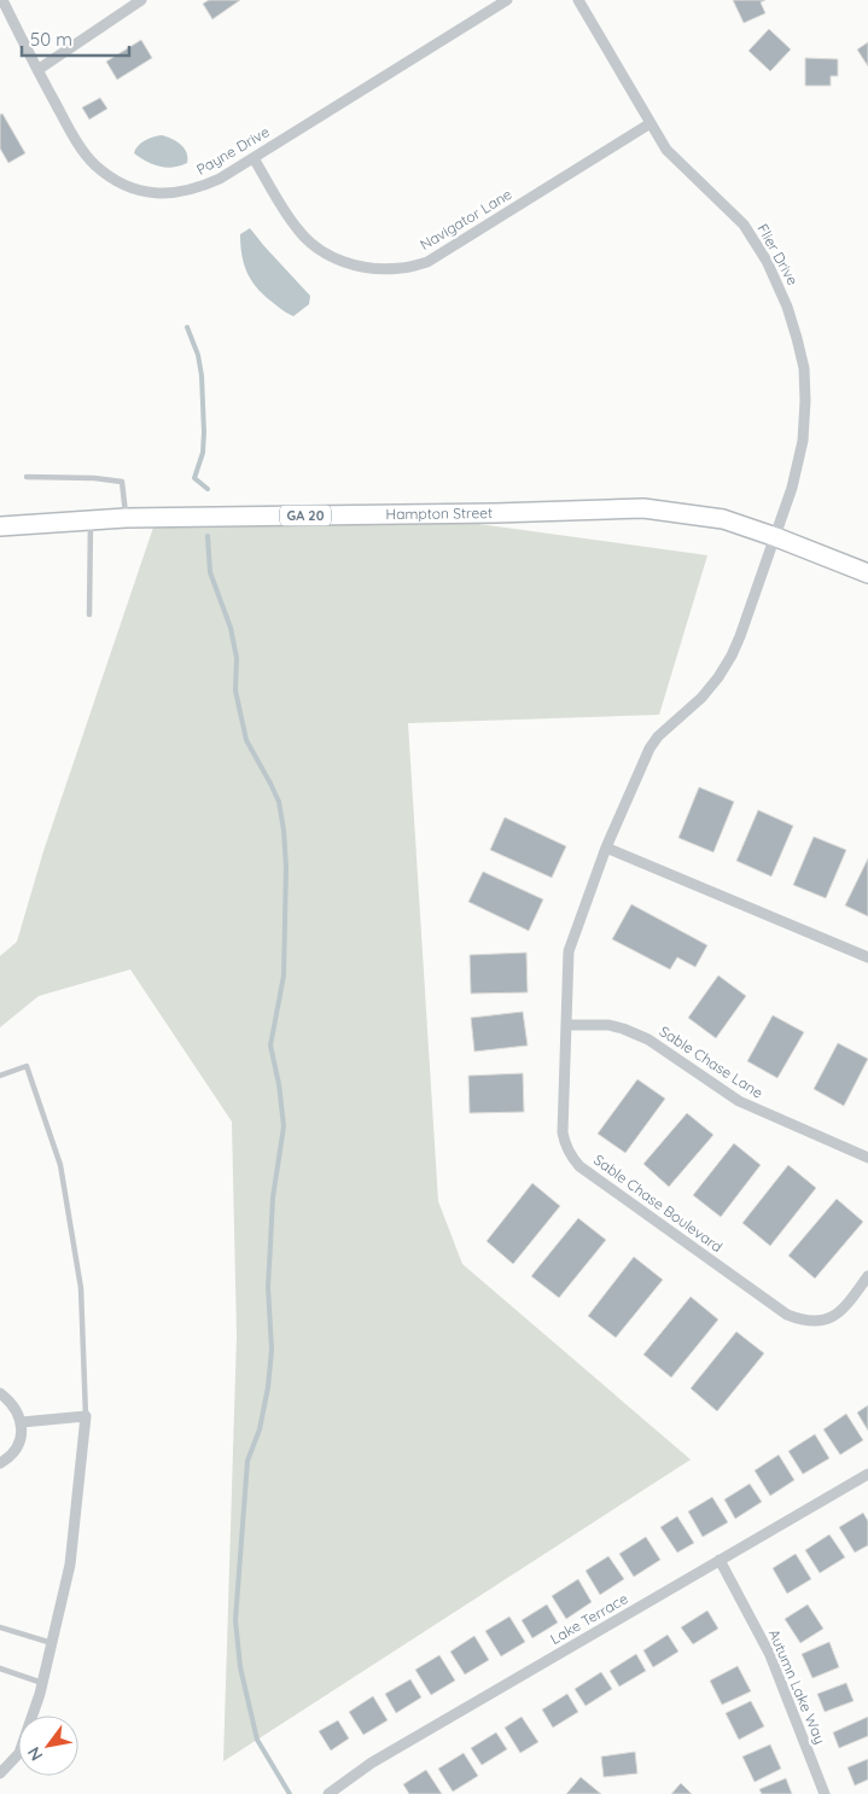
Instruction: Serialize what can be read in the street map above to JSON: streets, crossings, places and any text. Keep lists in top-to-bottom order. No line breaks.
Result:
{"streets":{"main road":["Hampton Street","GA 20"],"street":["Payne Drive","Navigator Lane","Flier Drive","Sable Chase Lane","Sable Chase Boulevard","Lake Terrace","Autumn Lake Way"]},"crossings":[["Payne Drive","Navigator Lane"],["Navigator Lane","Flier Drive"],["Flier Drive","Hampton Street"],["Flier Drive","Sable Chase Boulevard"],["Hampton Street","Sable Chase Boulevard"],["Sable Chase Lane","Sable Chase Boulevard"],["Lake Terrace","Autumn Lake Way"]],"scale_bar":"50 m","north":"bottom left"}
